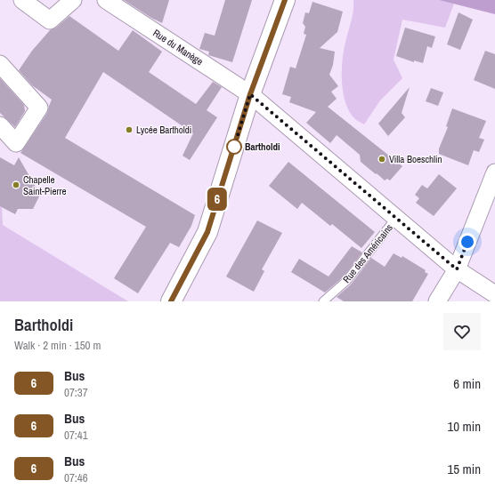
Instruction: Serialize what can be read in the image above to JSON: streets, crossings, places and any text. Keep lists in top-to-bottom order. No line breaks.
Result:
{"streets":{"street":["Rue du Manège","Rue des Américains"]},"crossings":[["Rue du Manège","Rue des Américains"]],"places":["Lycée Bartholdi","Bartholdi","Villa Boeschlin","Chapelle Saint-Pierre"],"lines":["bus line 6"],"page":{"on_map":"6","heading":["Bartholdi","Walk · 2 min · 150 m"],"list":[{"mark":"6","name":"Bus","note":"07:37","value":"6 min"},{"mark":"6","name":"Bus","note":"07:41","value":"10 min"},{"mark":"6","name":"Bus","note":"07:46","value":"15 min"}]}}
